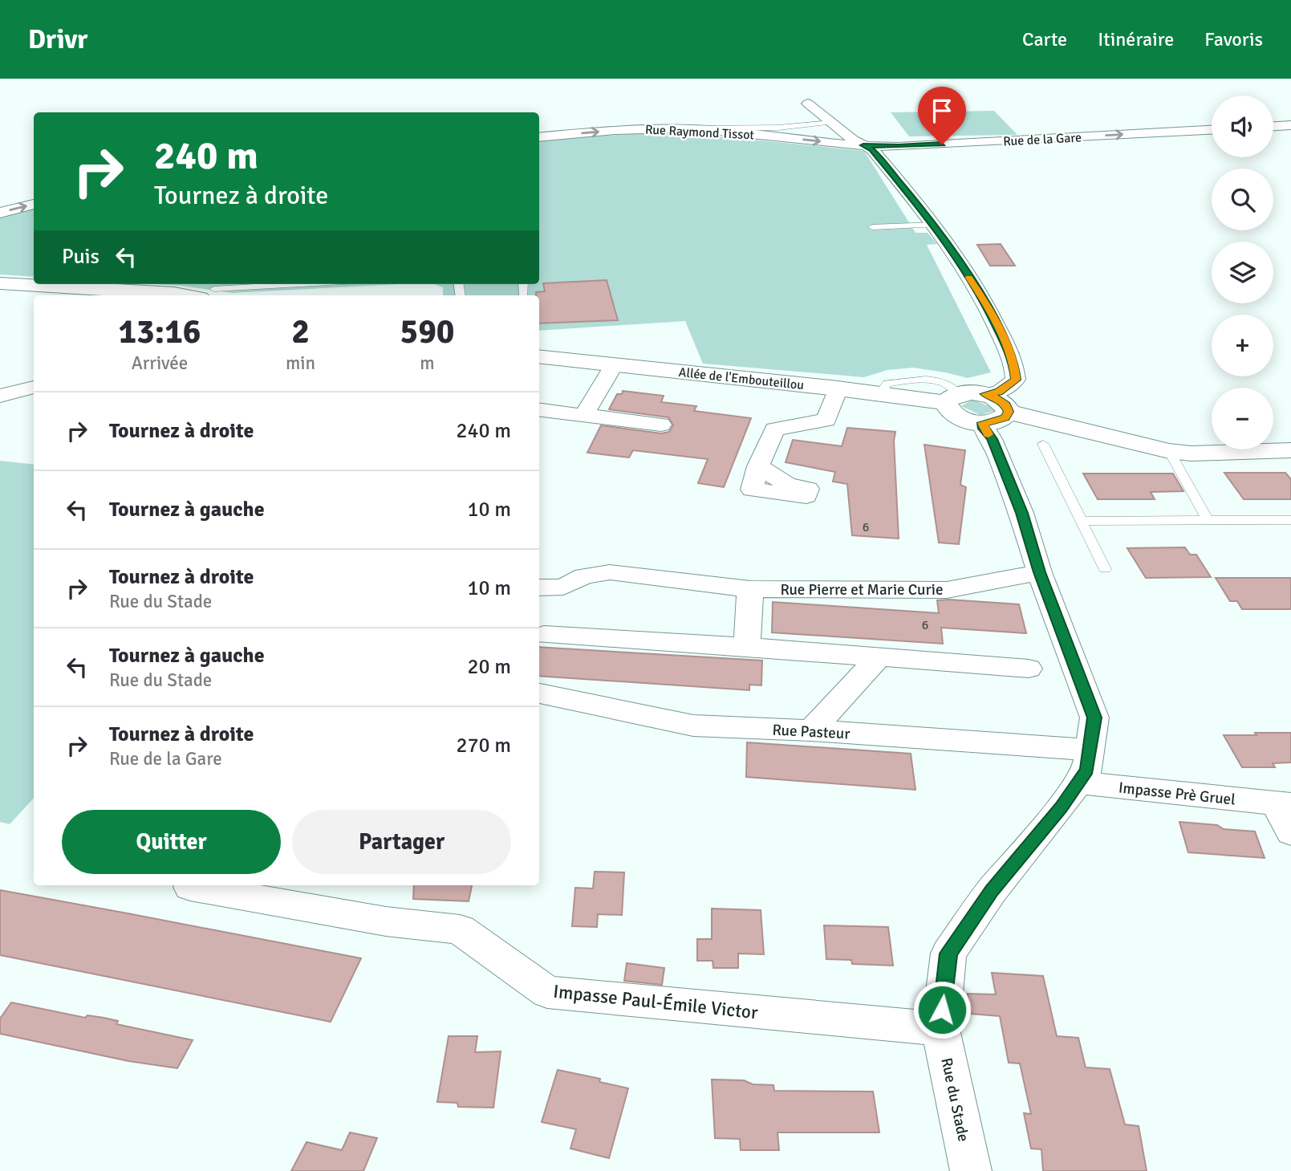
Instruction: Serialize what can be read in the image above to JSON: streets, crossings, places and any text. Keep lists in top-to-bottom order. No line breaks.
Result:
{"streets":{"street":["Rue Raymond Tissot","Rue de la Gare","Allée de l'Embouteillou","Rue Pierre et Marie Curie","Rue Pasteur","Impasse Prè Gruel","Impasse Paul-Émile Victor","Rue du Stade"]},"crossings":[["Rue Raymond Tissot","Rue de la Gare"],["Allée de l'Embouteillou","Rue du Stade"],["Rue Pierre et Marie Curie","Rue du Stade"],["Rue Pasteur","Rue du Stade"],["Impasse Prè Gruel","Rue du Stade"],["Impasse Paul-Émile Victor","Rue du Stade"]],"one_way":["Rue Raymond Tissot","Rue de la Gare"],"house_numbers":["6","6"],"page":{"header":"Drivr","nav":["Carte","Itinéraire","Favoris"],"map_buttons":["+","−"],"turn":["240 m","Tournez à droite"],"then":"Puis","eta":["13:16","Arrivée","2","min","590","m"],"list":[{"name":"Tournez à droite","value":"240 m"},{"name":"Tournez à gauche","value":"10 m"},{"name":"Tournez à droite","note":"Rue du Stade","value":"10 m"},{"name":"Tournez à gauche","note":"Rue du Stade","value":"20 m"},{"name":"Tournez à droite","note":"Rue de la Gare","value":"270 m"}],"buttons":["Quitter","Partager"]}}
